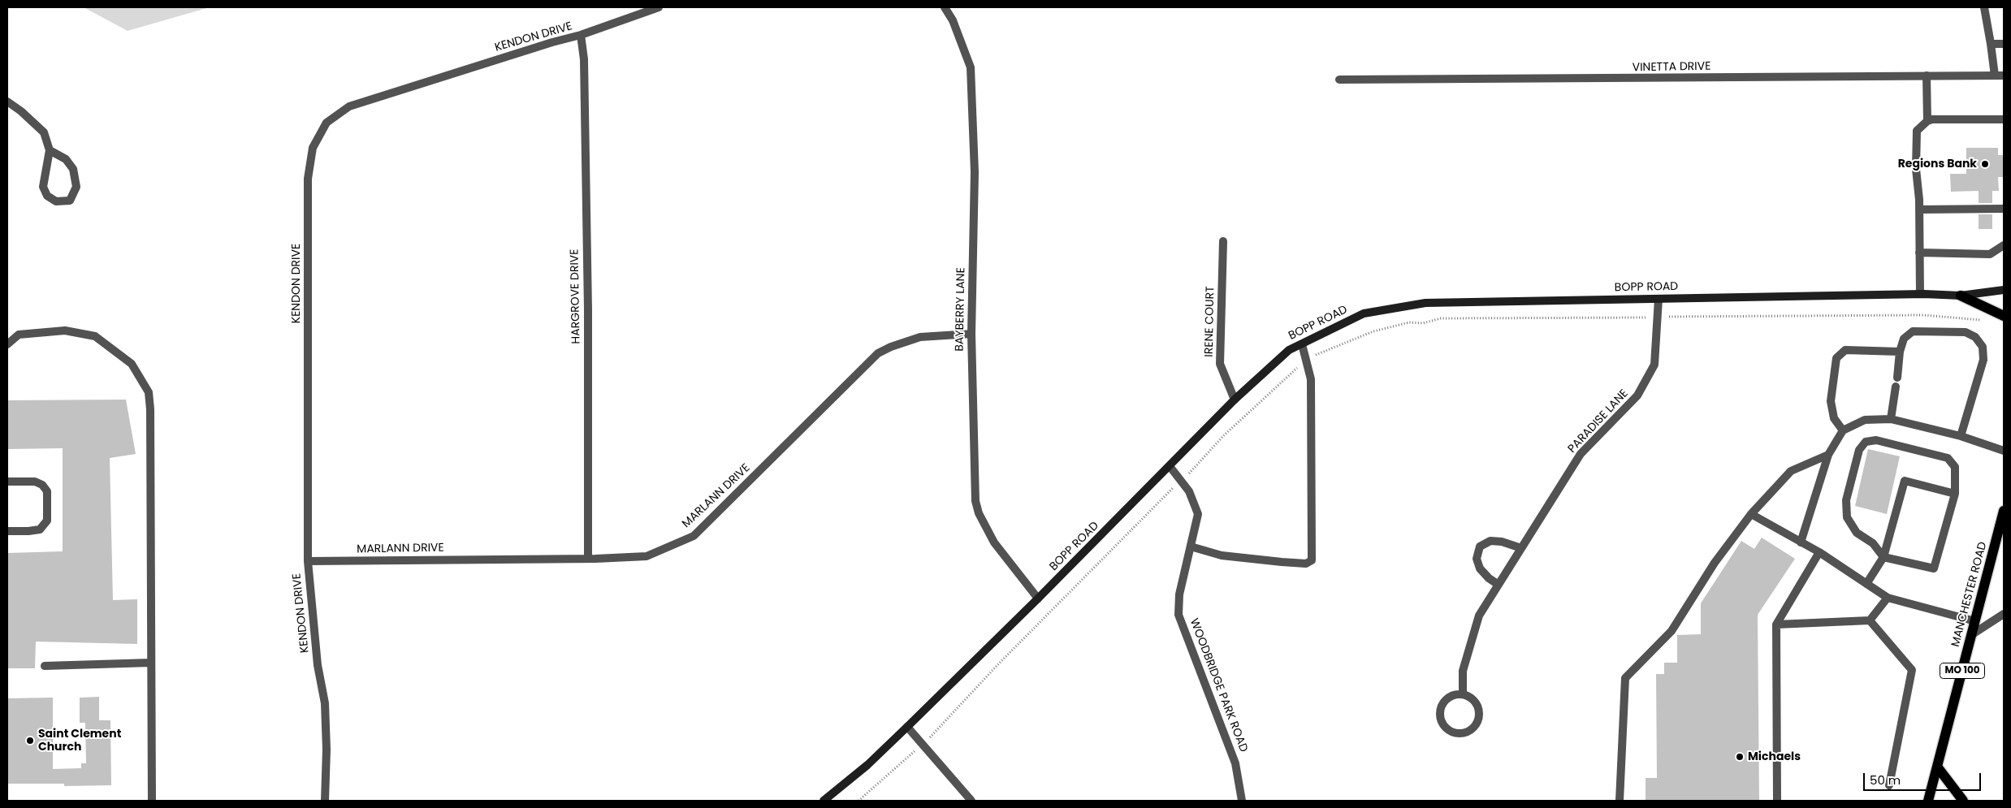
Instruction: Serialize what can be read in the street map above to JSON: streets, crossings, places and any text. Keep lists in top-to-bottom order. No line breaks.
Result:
{"streets":{"main road":["MANCHESTER ROAD","MO 100"],"street":["KENDON DRIVE","VINETTA DRIVE","BOPP ROAD","HARGROVE DRIVE","BAYBERRY LANE","IRENE COURT","PARADISE LANE","MARLANN DRIVE","WOODBRIDGE PARK ROAD"]},"crossings":[["KENDON DRIVE","HARGROVE DRIVE"],["KENDON DRIVE","MARLANN DRIVE"],["BOPP ROAD","BAYBERRY LANE"],["BOPP ROAD","IRENE COURT"],["BOPP ROAD","PARADISE LANE"],["BOPP ROAD","WOODBRIDGE PARK ROAD"],["HARGROVE DRIVE","MARLANN DRIVE"],["BAYBERRY LANE","MARLANN DRIVE"]],"places":["Regions Bank","Saint Clement Church","Michaels"],"scale_bar":"50 m"}
